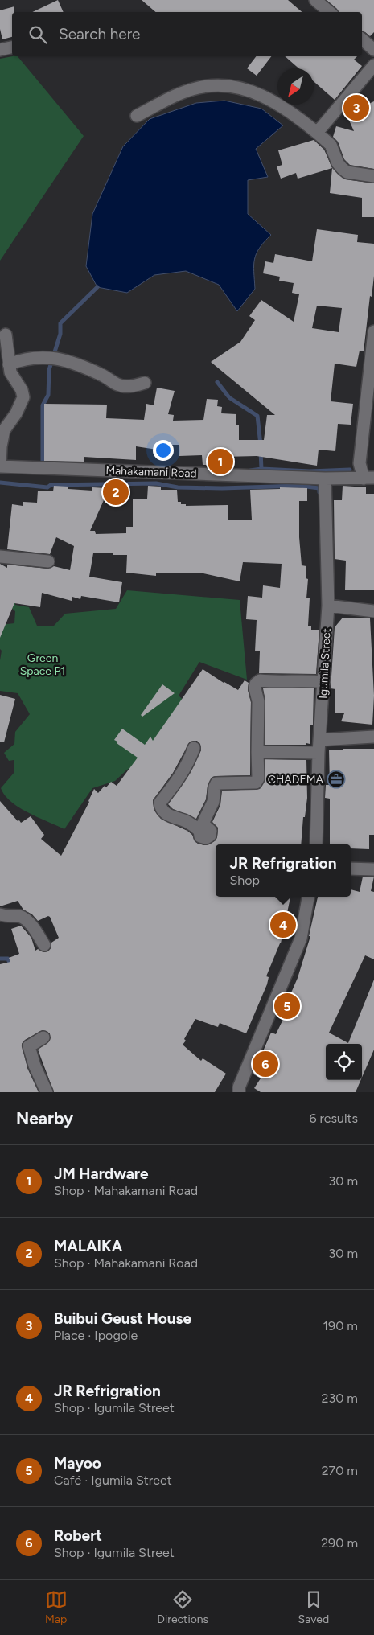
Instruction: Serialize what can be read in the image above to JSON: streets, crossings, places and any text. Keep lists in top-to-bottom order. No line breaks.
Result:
{"streets":{"street":["Mahakamani Road","Igumila Street"]},"crossings":[["Mahakamani Road","Igumila Street"]],"parks":["Green Space P1"],"places":{"office":["CHADEMA"]},"north":"bottom left","page":{"search":"Search here","pins":["3","1","2","4","5","6"],"popup":["JR Refrigration","Shop"],"heading":["Nearby","6 results"],"list":[{"mark":"1","name":"JM Hardware","note":"Shop · Mahakamani Road","value":"30 m"},{"mark":"2","name":"MALAIKA","note":"Shop · Mahakamani Road","value":"30 m"},{"mark":"3","name":"Buibui Geust House","note":"Place · Ipogole","value":"190 m"},{"mark":"4","name":"JR Refrigration","note":"Shop · Igumila Street","value":"230 m"},{"mark":"5","name":"Mayoo","note":"Café · Igumila Street","value":"270 m"},{"mark":"6","name":"Robert","note":"Shop · Igumila Street","value":"290 m"}],"nav":["Map","Directions","Saved"]}}
